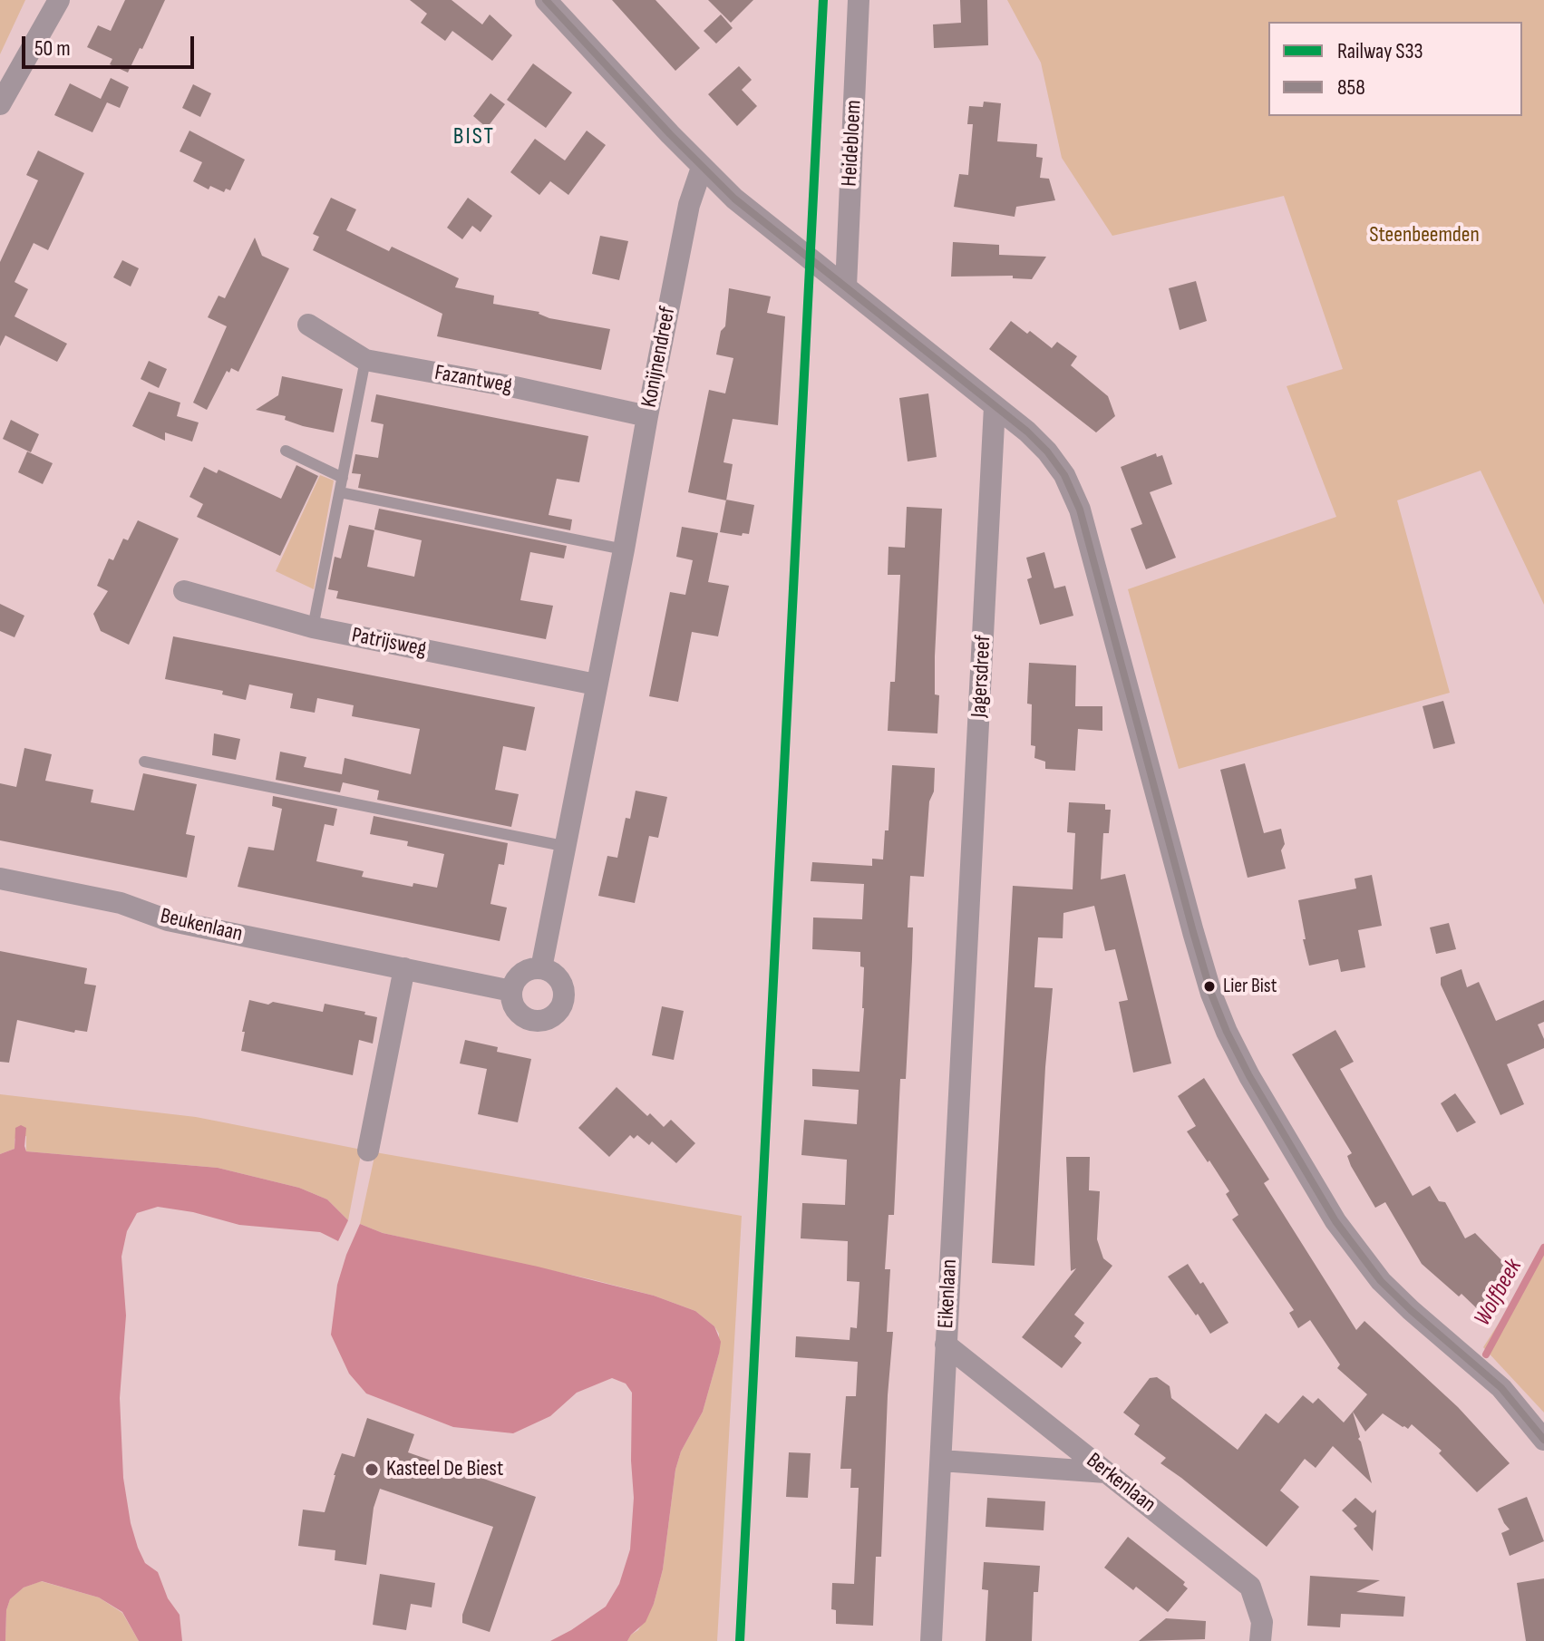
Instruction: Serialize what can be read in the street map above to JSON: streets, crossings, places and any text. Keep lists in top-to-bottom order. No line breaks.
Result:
{"streets":{"street":["Heidebloem","Konijnendreef","Fazantweg","Patrijsweg","Jagersdreef","Beukenlaan","Eikenlaan","Berkenlaan"]},"crossings":[["Konijnendreef","Fazantweg"],["Konijnendreef","Patrijsweg"],["Jagersdreef","Eikenlaan"],["Eikenlaan","Berkenlaan"]],"districts":["BIST"],"water":["Wolfbeek"],"parks":["Steenbeemden"],"places":["Lier Bist","Kasteel De Biest"],"lines":["rail line S33","transit line 858"],"legend":["Railway S33","858"],"scale_bar":"50 m"}
